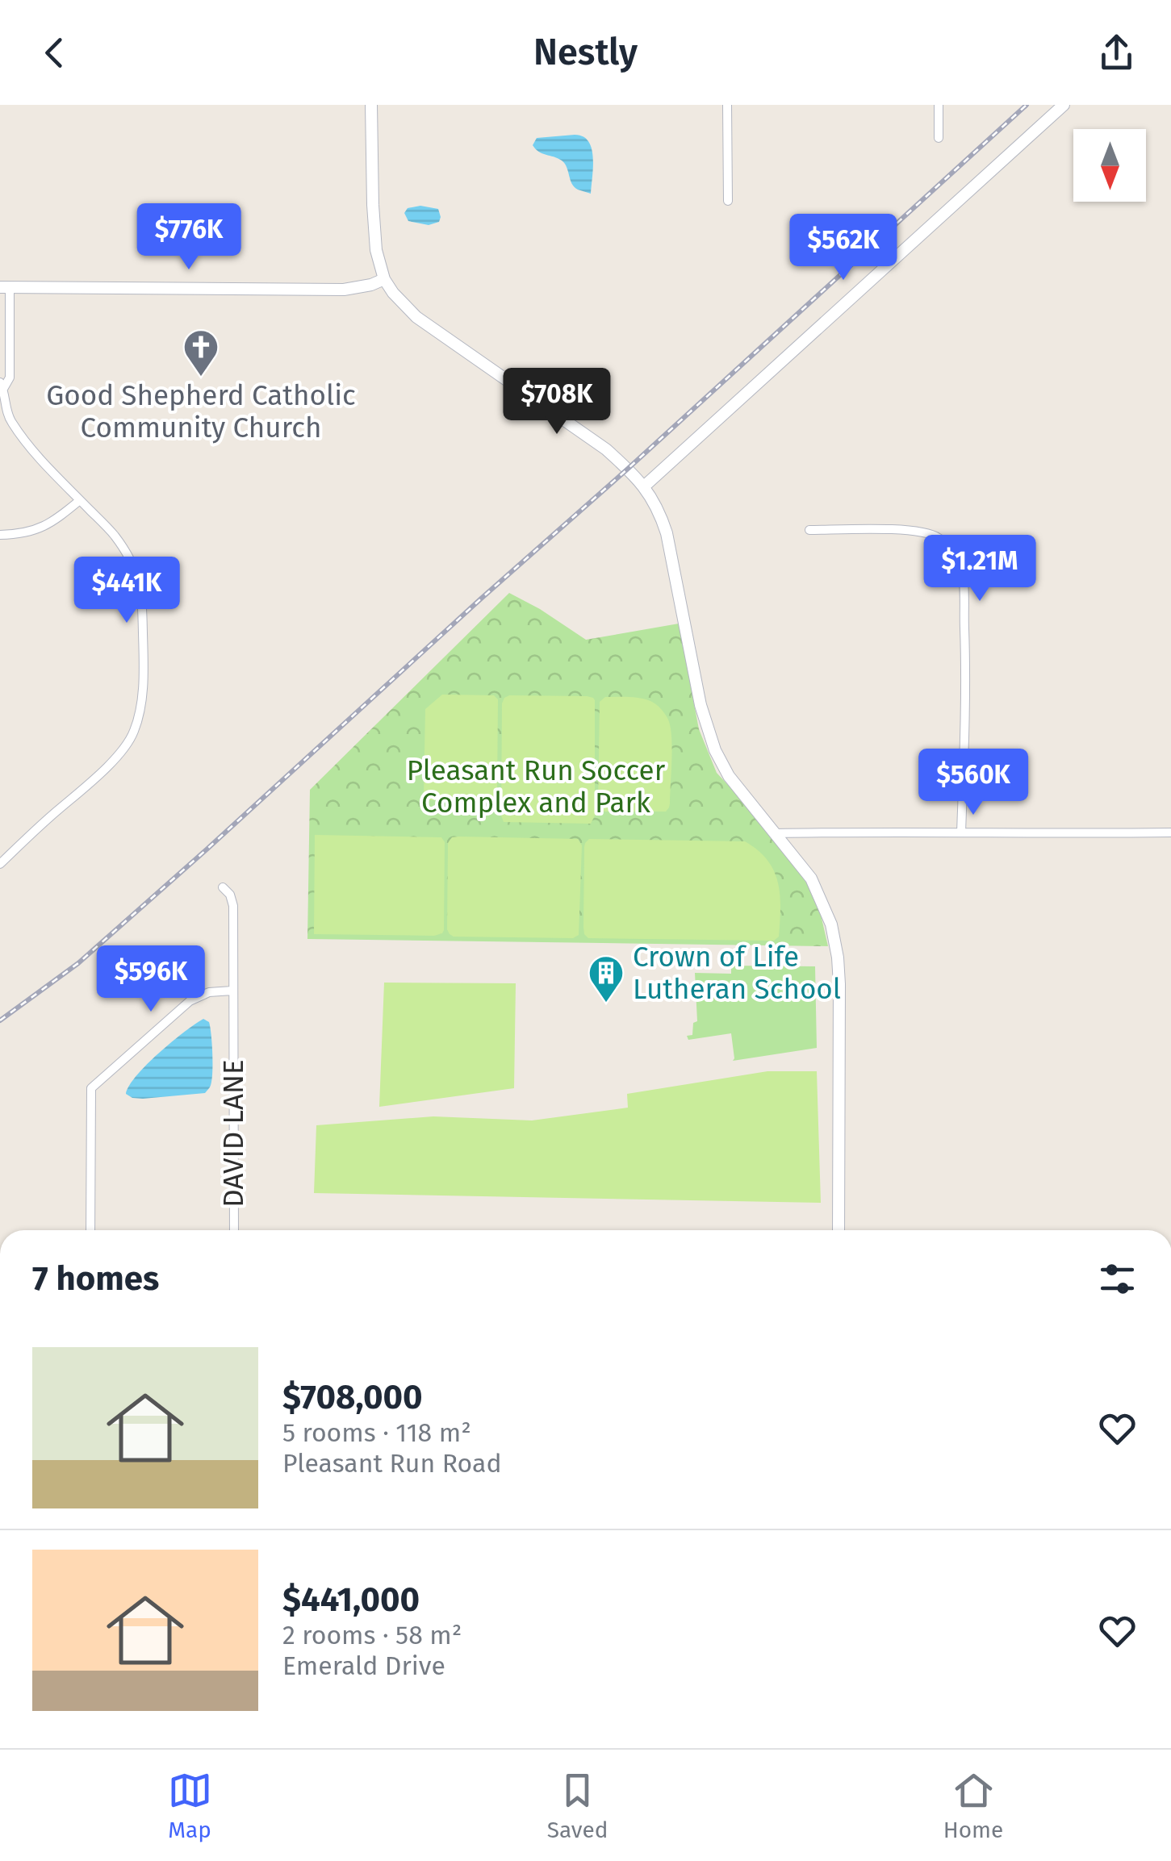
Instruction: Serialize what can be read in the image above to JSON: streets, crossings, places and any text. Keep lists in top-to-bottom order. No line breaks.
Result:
{"streets":{"street":["DAVID LANE"]},"parks":["Pleasant Run Soccer Complex and Park"],"places":{"church":["Good Shepherd Catholic Community Church"],"building":["Crown of Life Lutheran School"]},"north":"bottom","page":{"header":"Nestly","price":["$776K","$562K","$708K","$1.21M","$441K","$560K","$596K"],"heading":"7 homes","list":[{"name":"$708,000","note":"5 rooms · 118 m² · Pleasant Run Road"},{"name":"$441,000","note":"2 rooms · 58 m² · Emerald Drive"}],"tabs":["Map","Saved","Home"]}}
